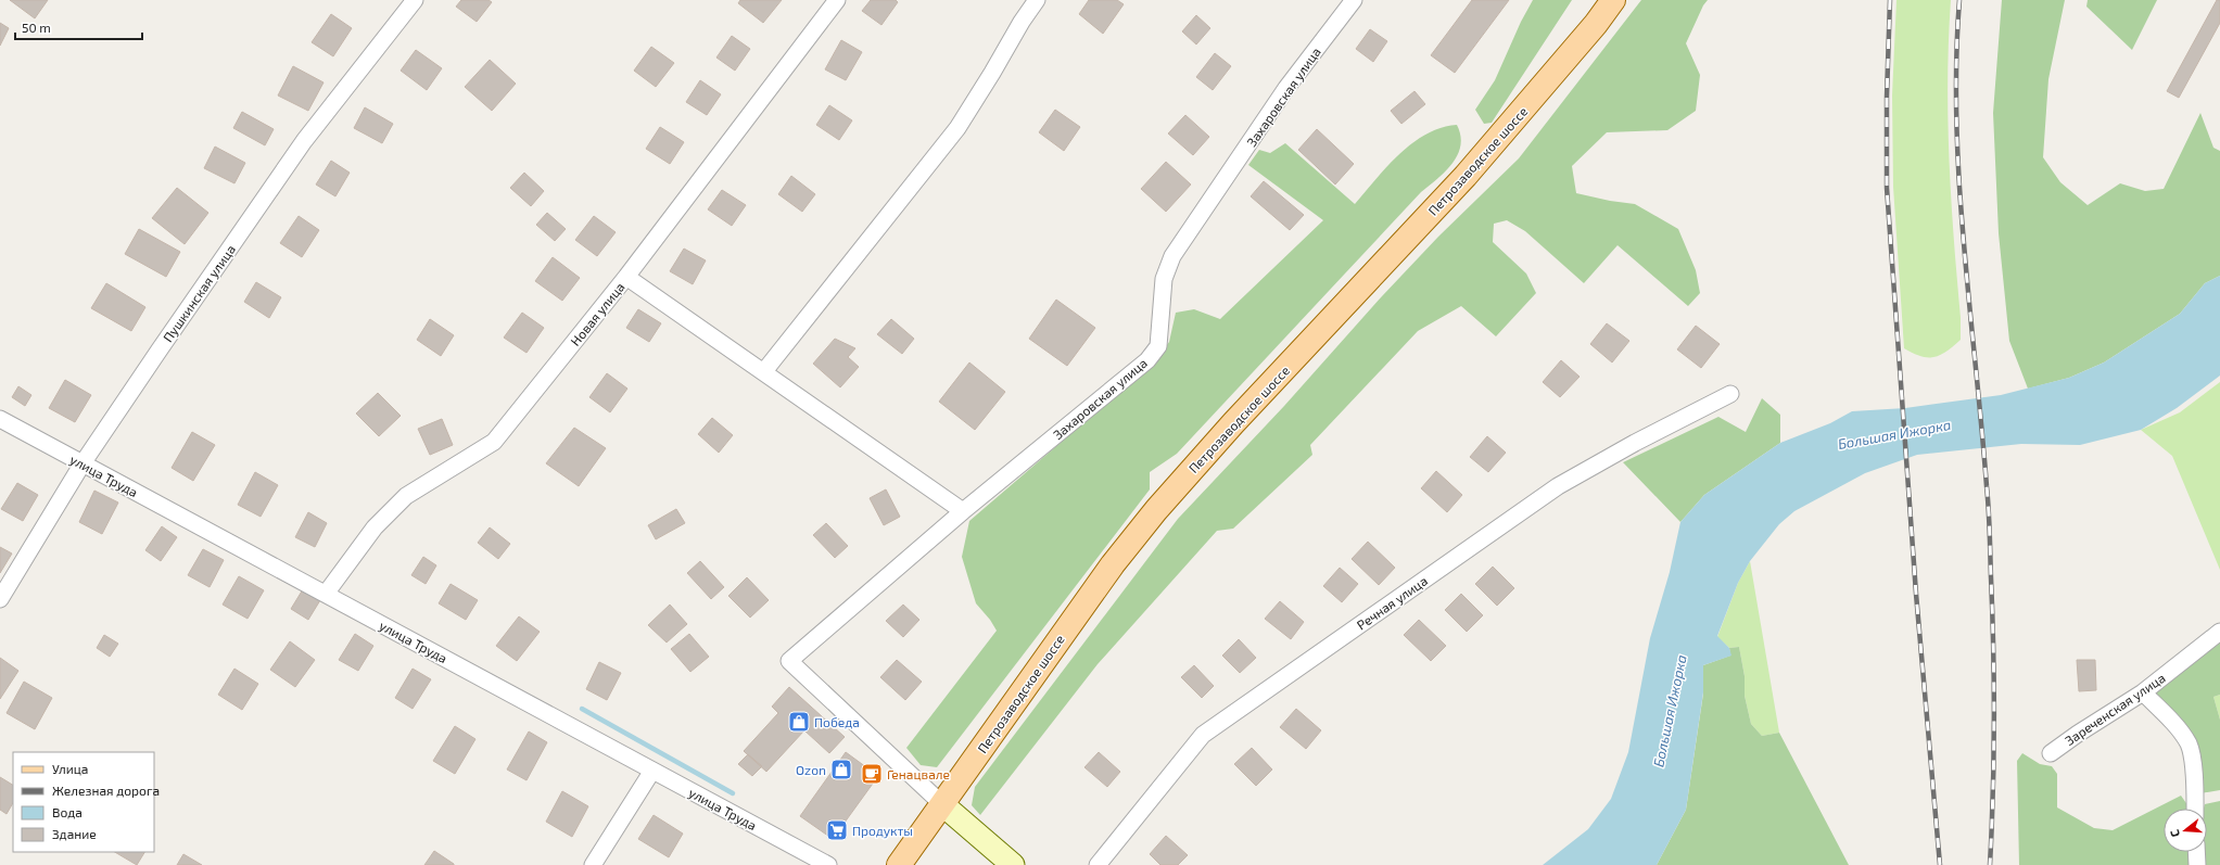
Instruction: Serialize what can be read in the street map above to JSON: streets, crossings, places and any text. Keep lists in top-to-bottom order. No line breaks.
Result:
{"streets":{"main road":["Петрозаводское шоссе"],"street":["Захаровская улица","Пушкинская улица","Новая улица","улица Труда","Речная улица","Зареченская улица"]},"crossings":[["Захаровская улица","Петрозаводское шоссе"],["Пушкинская улица","улица Труда"],["Новая улица","улица Труда"]],"water":["Большая Ижорка"],"places":{"shop":["Победа","Ozon"],"cafe":["Генацвале"],"supermarket":["Продукты"]},"legend":["Улица","Железная дорога","Вода","Здание"],"scale_bar":"50 m","north":"left"}
